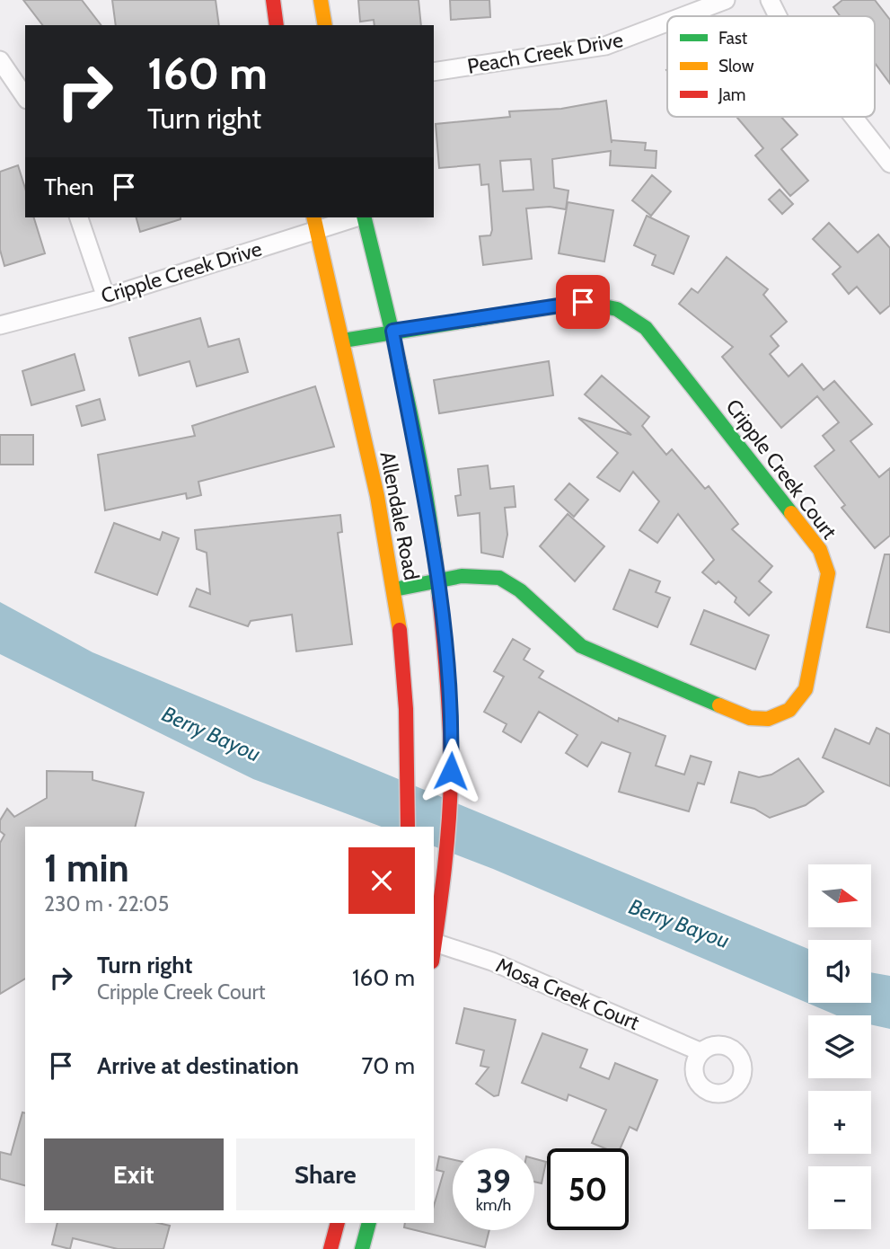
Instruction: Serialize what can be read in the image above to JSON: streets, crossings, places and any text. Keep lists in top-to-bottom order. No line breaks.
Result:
{"streets":{"main road":["Cripple Creek Court","Allendale Road"],"street":["Peach Creek Drive","Cripple Creek Drive","Mosa Creek Court"]},"crossings":[["Cripple Creek Drive","Allendale Road"],["Cripple Creek Court","Allendale Road"],["Allendale Road","Mosa Creek Court"]],"water":["Berry Bayou"],"legend":["Fast","Slow","Jam"],"north":"right","page":{"turn":["160 m","Turn right"],"then":"Then","heading":["1 min","230 m · 22:05"],"map_buttons":["+","−"],"list":[{"name":"Turn right","note":"Cripple Creek Court","value":"160 m"},{"name":"Arrive at destination","value":"70 m"}],"buttons":["Exit","Share"],"speed":"39 km/h","limit":"50"}}
